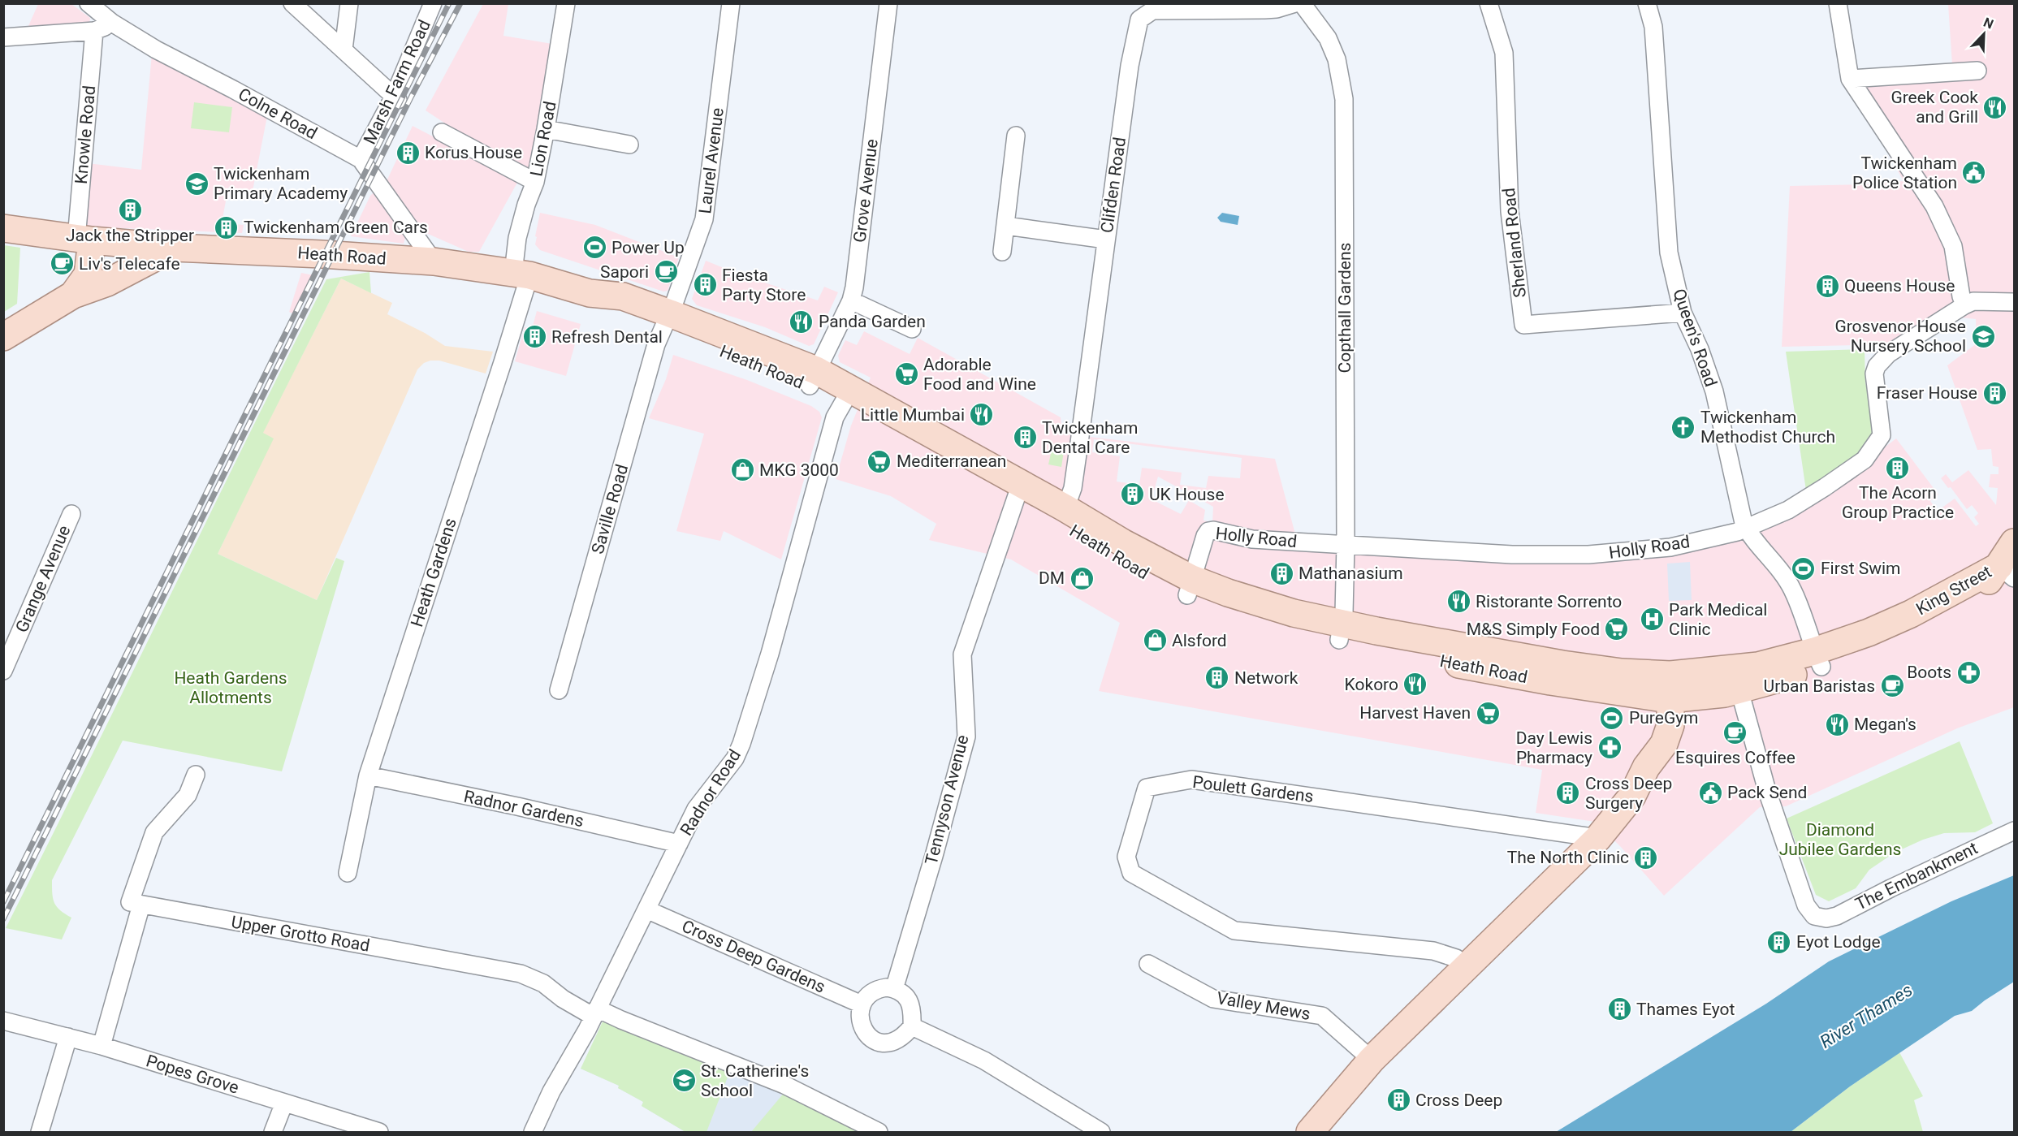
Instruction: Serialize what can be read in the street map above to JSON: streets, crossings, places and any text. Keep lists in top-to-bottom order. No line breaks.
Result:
{"streets":{"main road":["Heath Road","King Street"],"street":["Marsh Farm Road","Colne Road","Knowle Road","Lion Road","Laurel Avenue","Clifden Road","Grove Avenue","Sherland Road","Copthall Gardens","Queen's Road","Saville Road","Holly Road","Heath Gardens","Grange Avenue","Poulett Gardens","Radnor Road","Tennyson Avenue","Radnor Gardens","The Embankment","Upper Grotto Road","Cross Deep Gardens","Valley Mews","Popes Grove"]},"crossings":[["Marsh Farm Road","Colne Road"],["Colne Road","Heath Road"],["Knowle Road","Heath Road"],["Lion Road","Heath Road"],["Lion Road","Heath Gardens"],["Laurel Avenue","Heath Road"],["Laurel Avenue","Saville Road"],["Clifden Road","Heath Road"],["Grove Avenue","Heath Road"],["Sherland Road","Queen's Road"],["Heath Road","Copthall Gardens"],["Heath Road","Saville Road"],["Heath Road","Holly Road"],["Heath Road","Heath Gardens"],["Heath Road","King Street"],["Heath Road","Radnor Road"],["Heath Road","Tennyson Avenue"],["Copthall Gardens","Holly Road"],["Queen's Road","Holly Road"],["Queen's Road","King Street"],["Heath Gardens","Radnor Gardens"],["King Street","The Embankment"],["Radnor Road","Radnor Gardens"],["Radnor Road","Upper Grotto Road"],["Radnor Road","Cross Deep Gardens"],["Tennyson Avenue","Cross Deep Gardens"]],"water":["River Thames"],"parks":["Heath Gardens Allotments","Diamond Jubilee Gardens"],"places":{"restaurant":["Greek Cook and Grill","Panda Garden","Little Mumbai","Ristorante Sorrento","Kokoro","Megan's"],"building":["Korus House","Jack the Stripper","Twickenham Green Cars","Fiesta Party Store","Queens House","Refresh Dental","Fraser House","Twickenham Dental Care","The Acorn Group Practice","UK House","Mathanasium","Network","Cross Deep Surgery","The North Clinic","Eyot Lodge","Thames Eyot","Cross Deep"],"public building":["Twickenham Police Station","Pack Send"],"school or university":["Twickenham Primary Academy","Grosvenor House Nursery School","St. Catherine's School"],"sports":["Power Up","First Swim","PureGym"],"cafe":["Liv's Telecafe","Sapori","Urban Baristas","Esquires Coffee"],"supermarket":["Adorable Food and Wine","Mediterranean","M&S Simply Food","Harvest Haven"],"church":["Twickenham Methodist Church"],"shop":["MKG 3000","DM","Alsford"],"hospital":["Park Medical Clinic"],"pharmacy":["Boots","Day Lewis Pharmacy"]},"north":"top right"}
